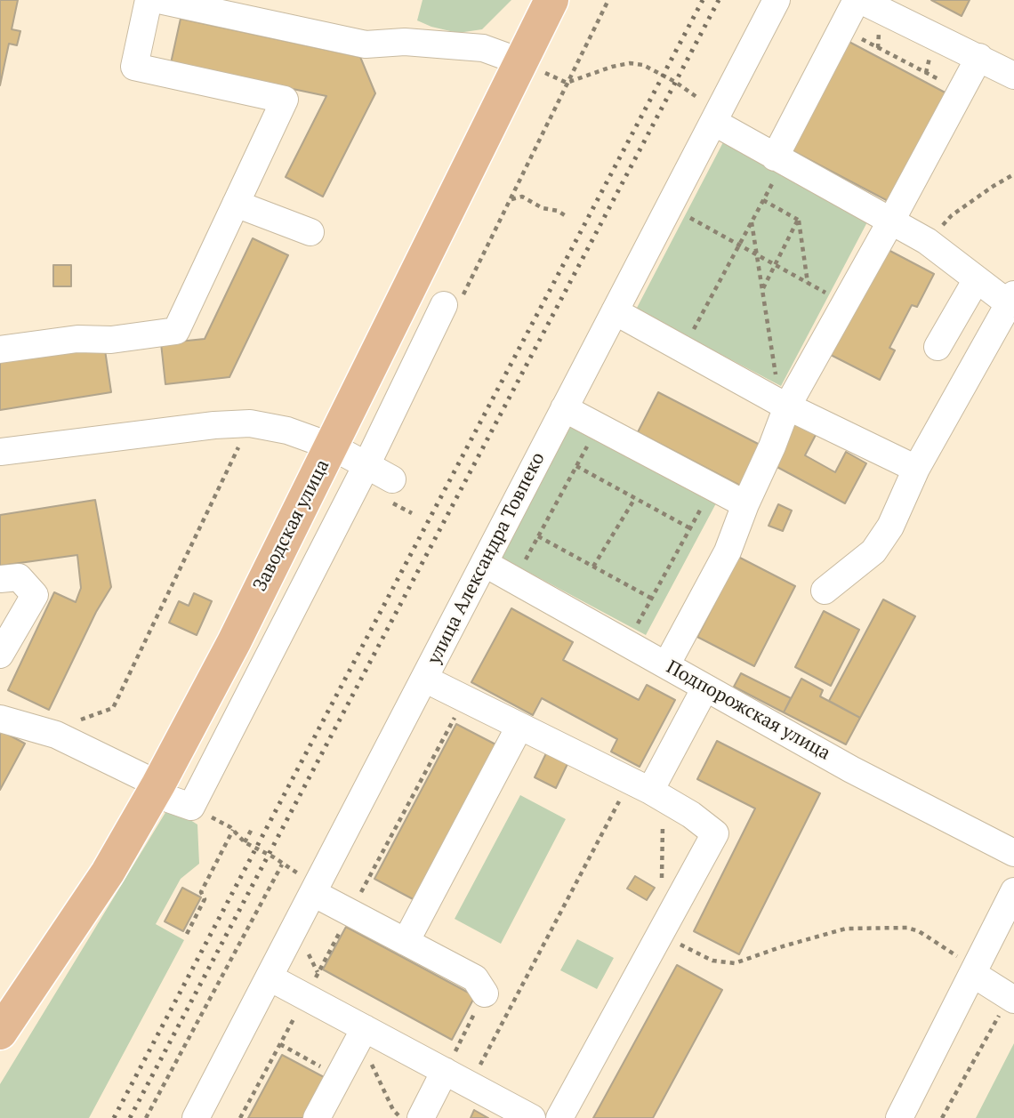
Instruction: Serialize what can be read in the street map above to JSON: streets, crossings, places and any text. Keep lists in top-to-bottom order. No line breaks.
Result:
{"streets":{"main road":["Заводская улица"],"street":["улица Александра Товпеко","Подпорожская улица"]},"crossings":[["улица Александра Товпеко","Подпорожская улица"]]}
